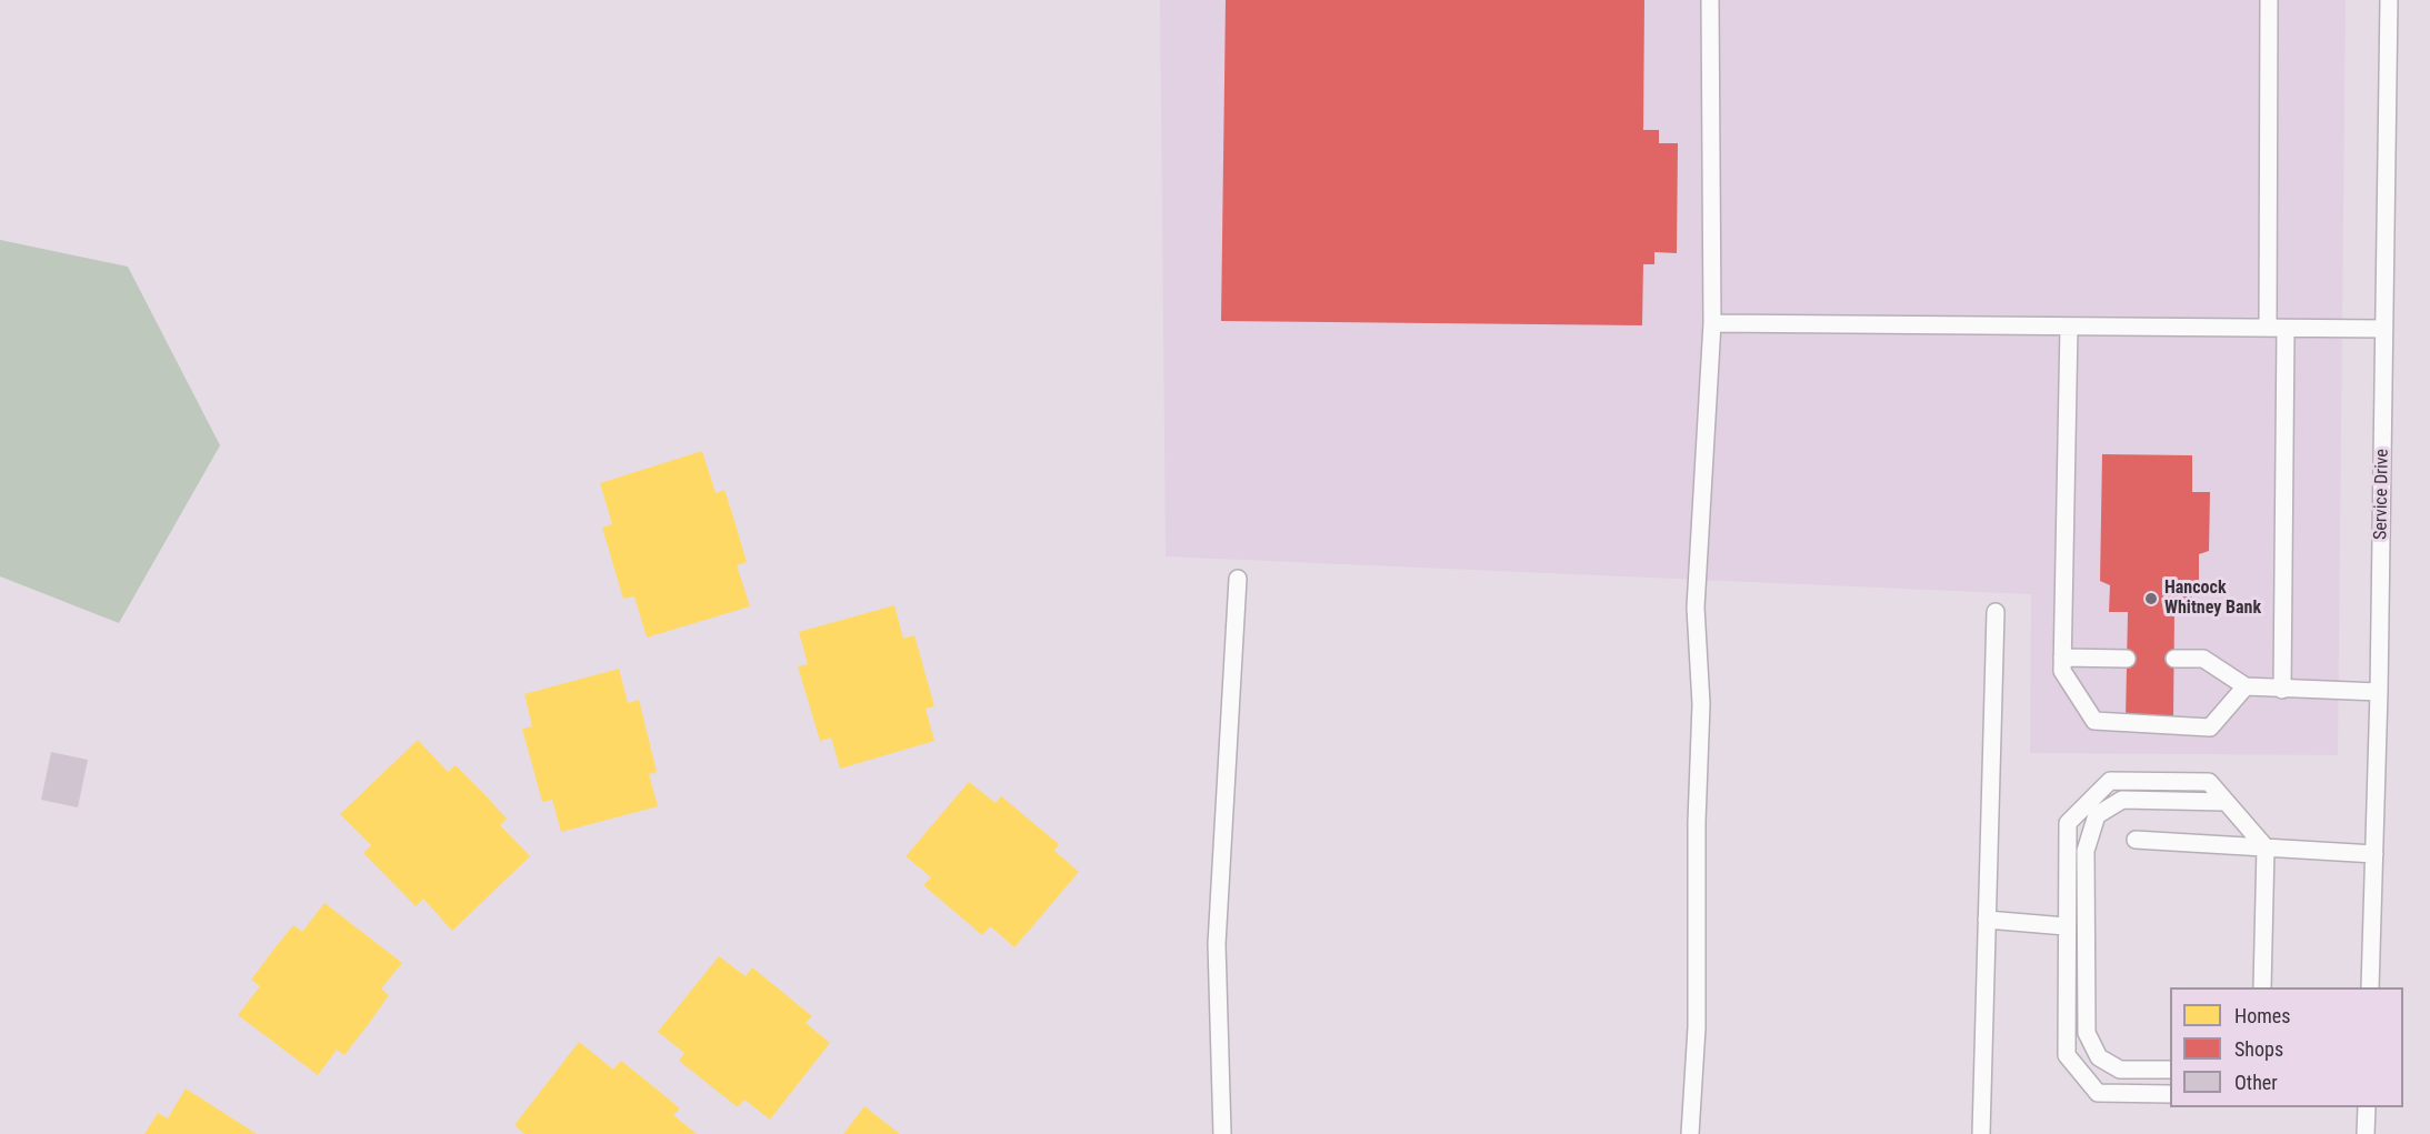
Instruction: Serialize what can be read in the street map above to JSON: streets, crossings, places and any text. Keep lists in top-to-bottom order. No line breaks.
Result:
{"streets":{"lane":["Service Drive"]},"places":["Hancock Whitney Bank"],"legend":["Homes","Shops","Other"]}
